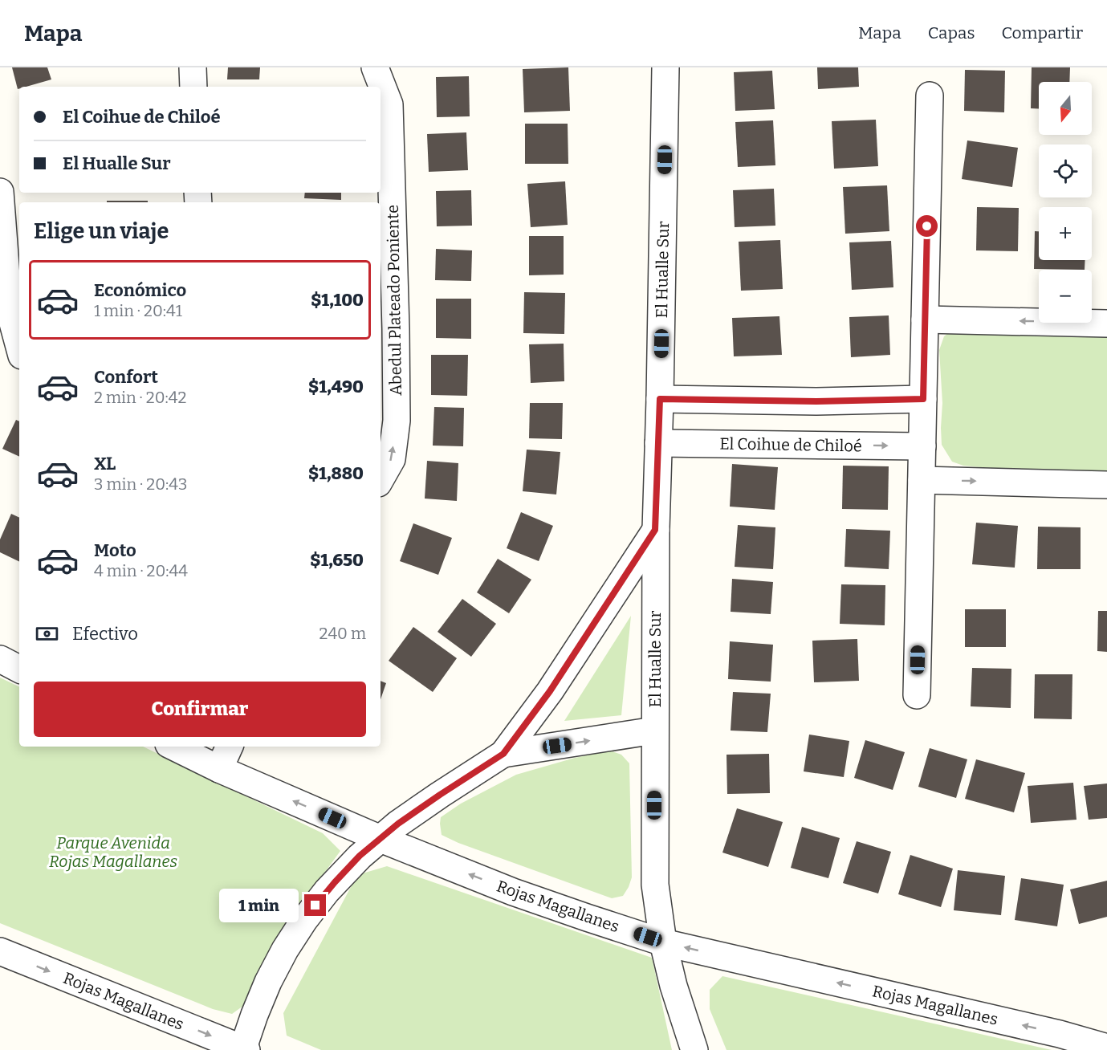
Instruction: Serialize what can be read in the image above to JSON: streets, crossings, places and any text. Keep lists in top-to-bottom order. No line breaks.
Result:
{"streets":{"street":["El Hualle Sur","Abedul Plateado Poniente","El Coihue de Chiloé","Rojas Magallanes"]},"crossings":[["El Hualle Sur","El Coihue de Chiloé"],["El Hualle Sur","Rojas Magallanes"]],"parks":["Parque Avenida Rojas Magallanes"],"north":"bottom","page":{"header":"Mapa","nav":["Mapa","Capas","Compartir"],"map_buttons":["+","−"],"banner":["El Coihue de Chiloé","El Hualle Sur"],"heading":"Elige un viaje","list":[{"name":"Económico","note":"1 min · 20:41","value":"$1,100"},{"name":"Confort","note":"2 min · 20:42","value":"$1,490"},{"name":"XL","note":"3 min · 20:43","value":"$1,880"},{"name":"Moto","note":"4 min · 20:44","value":"$1,650"}],"pay":["Efectivo","240 m"],"buttons":"Confirmar","bubble":"1 min"}}
